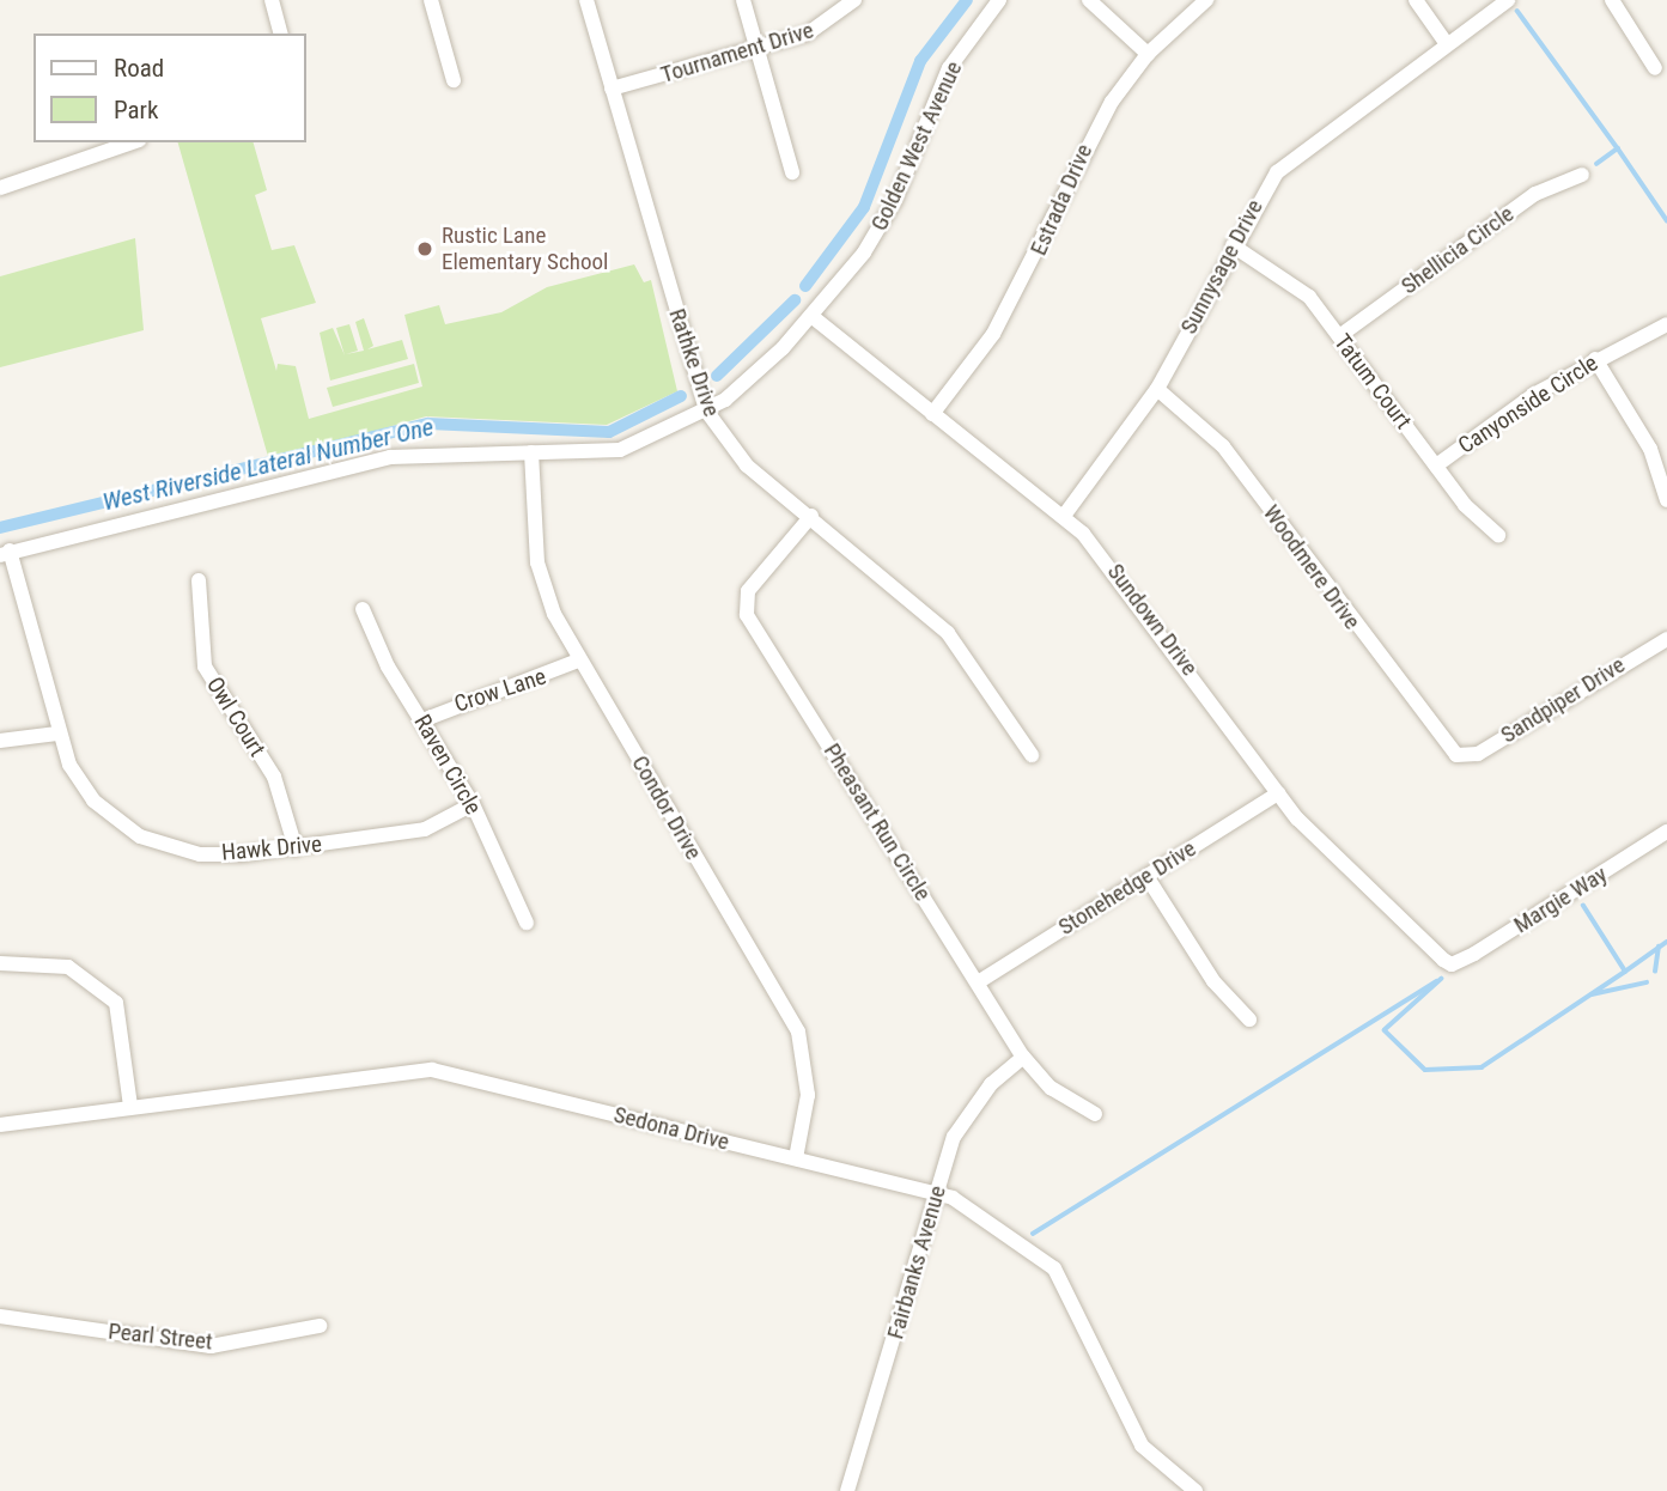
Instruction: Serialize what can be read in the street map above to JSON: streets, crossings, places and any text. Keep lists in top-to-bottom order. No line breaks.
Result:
{"streets":{"street":["Tournament Drive","Golden West Avenue","Estrada Drive","Shellicia Circle","Sunnysage Drive","Rathke Drive","Tatum Court","Canyonside Circle","Woodmere Drive","Sundown Drive","Crow Lane","Sandpiper Drive","Owl Court","Raven Circle","Condor Drive","Pheasant Run Circle","Hawk Drive","Stonehedge Drive","Margie Way","Sedona Drive","Fairbanks Avenue","Pearl Street"]},"crossings":[["Tournament Drive","Rathke Drive"],["Golden West Avenue","Rathke Drive"],["Golden West Avenue","Sundown Drive"],["Golden West Avenue","Condor Drive"],["Golden West Avenue","Hawk Drive"],["Estrada Drive","Sundown Drive"],["Shellicia Circle","Tatum Court"],["Sunnysage Drive","Tatum Court"],["Sunnysage Drive","Woodmere Drive"],["Sunnysage Drive","Sundown Drive"],["Rathke Drive","Pheasant Run Circle"],["Tatum Court","Canyonside Circle"],["Woodmere Drive","Sandpiper Drive"],["Sundown Drive","Stonehedge Drive"],["Sundown Drive","Margie Way"],["Crow Lane","Raven Circle"],["Crow Lane","Condor Drive"],["Owl Court","Hawk Drive"],["Raven Circle","Hawk Drive"],["Condor Drive","Sedona Drive"],["Pheasant Run Circle","Stonehedge Drive"],["Pheasant Run Circle","Fairbanks Avenue"],["Sedona Drive","Fairbanks Avenue"]],"water":["West Riverside Lateral Number One"],"places":["Rustic Lane Elementary School"],"legend":["Road","Park"]}
